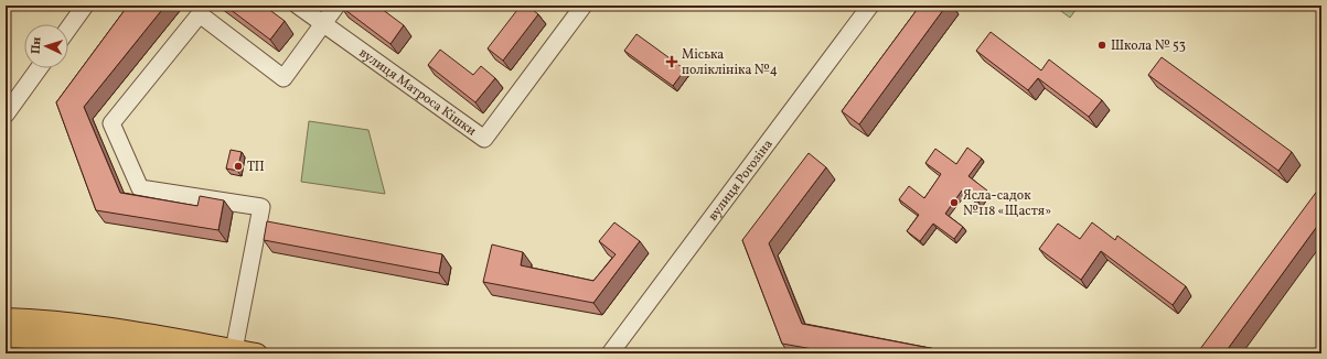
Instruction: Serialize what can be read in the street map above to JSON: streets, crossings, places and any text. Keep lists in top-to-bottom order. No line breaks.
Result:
{"streets":{"street":["вулиця Матроса Кішки","вулиця Рогозіна"]},"places":{"other":["Школа № 53","ТП","Ясла-садок №118 «Щастя»"],"health":["Міська поліклініка №4"]},"north":"left"}
